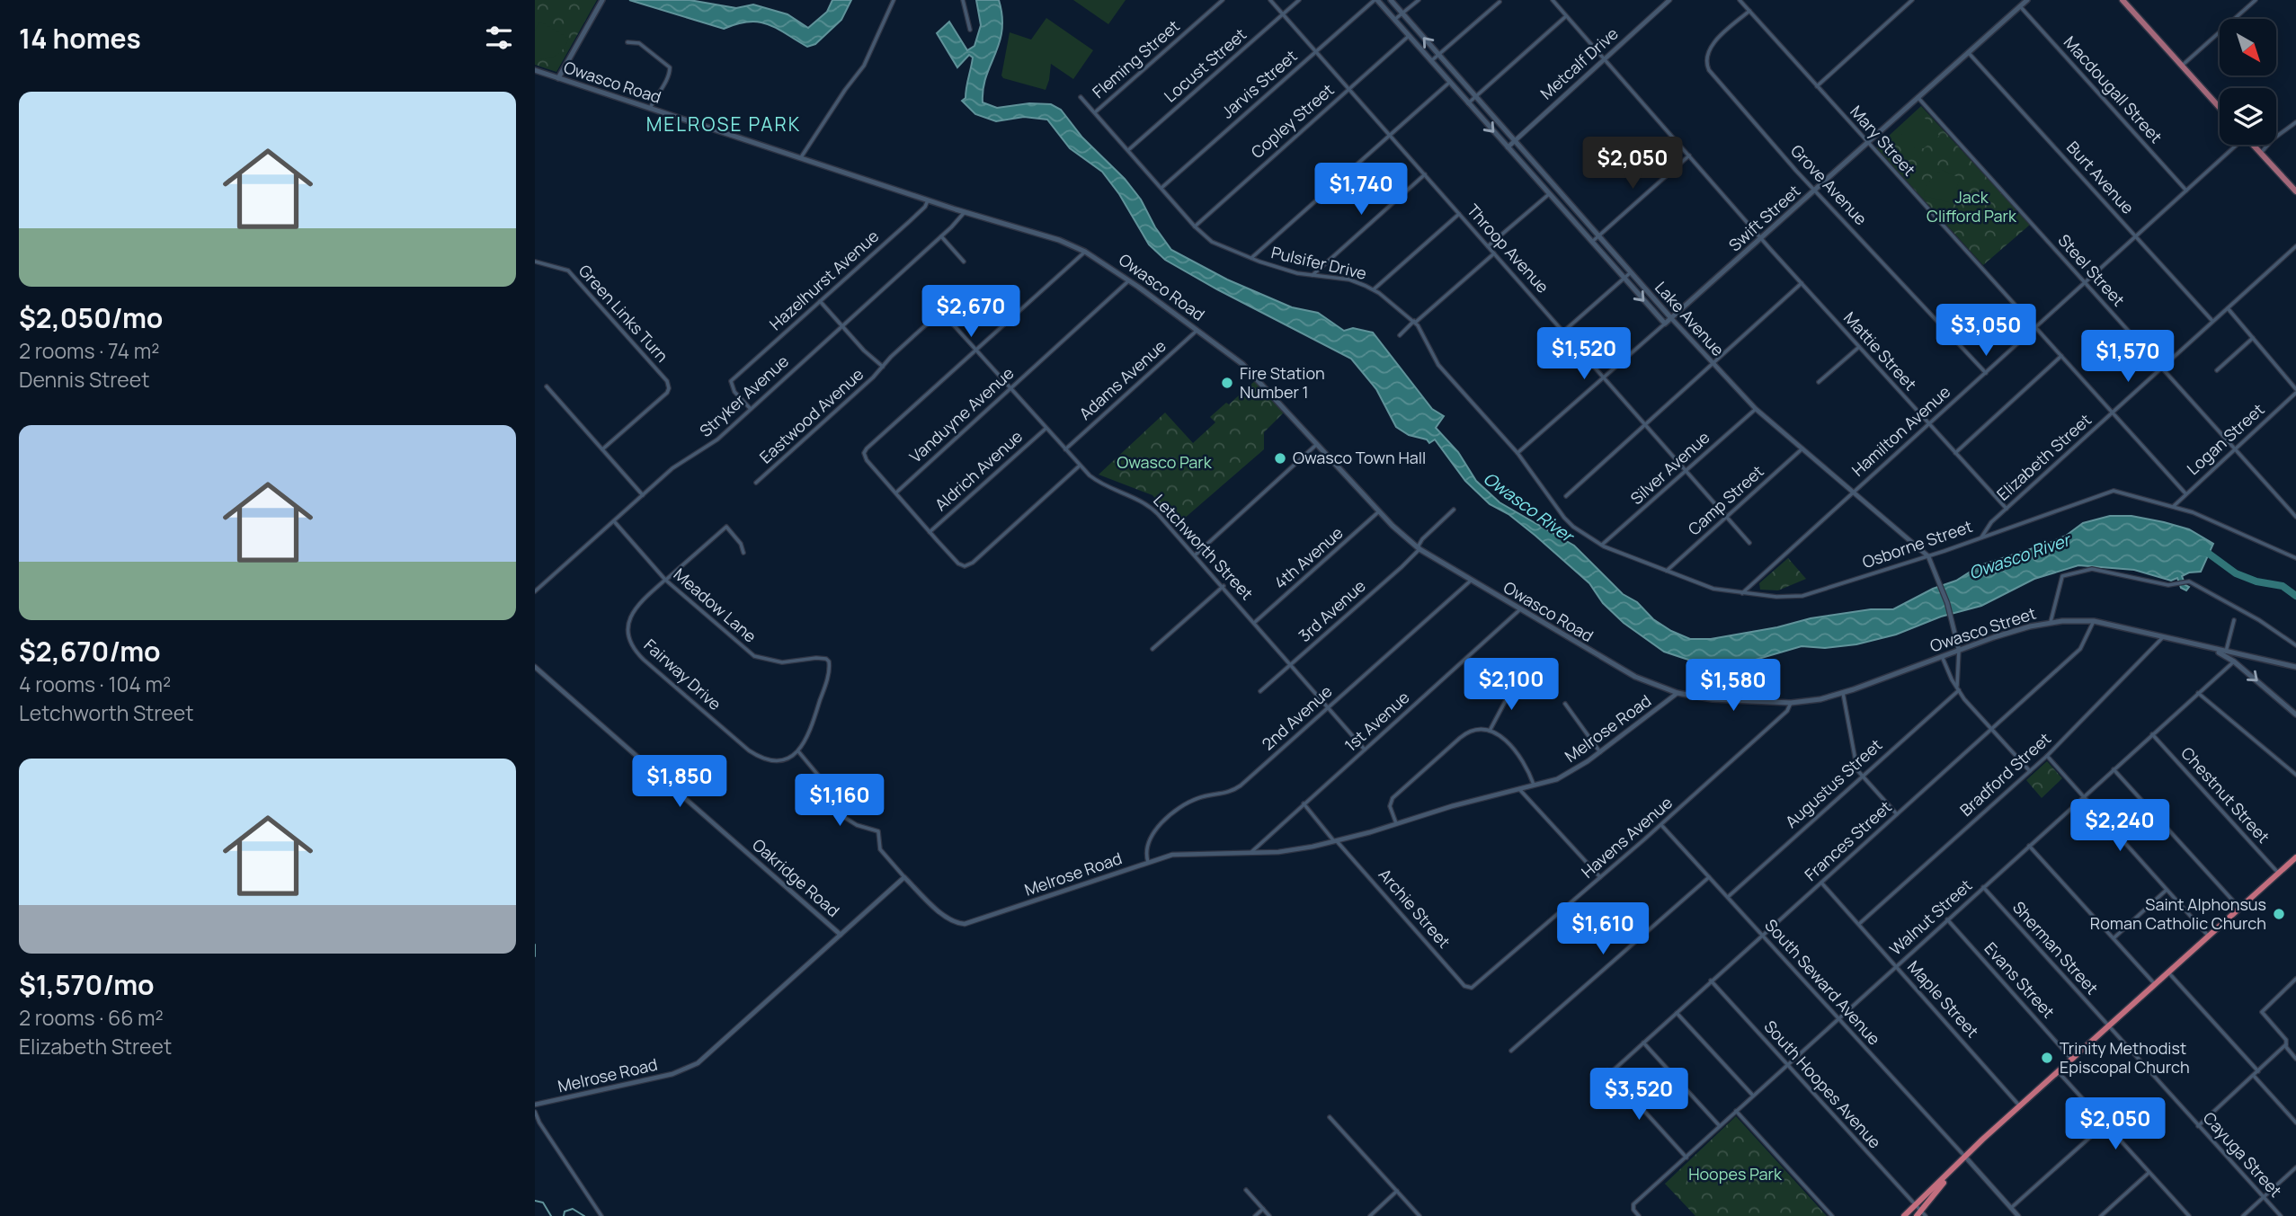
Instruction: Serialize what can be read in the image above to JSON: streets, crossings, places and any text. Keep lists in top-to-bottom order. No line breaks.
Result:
{"streets":{"main road":["Owasco Road","Swift Street","Lake Avenue","Owasco Street"],"street":["Fleming Street","Metcalf Drive","Locust Street","Jarvis Street","Macdougall Street","Copley Street","Mary Street","Burt Avenue","Grove Avenue","Throop Avenue","Pulsifer Drive","Steel Street","Hazelhurst Avenue","Green Links Turn","Mattie Street","Adams Avenue","Stryker Avenue","Vanduyne Avenue","Eastwood Avenue","Hamilton Avenue","Logan Street","Elizabeth Street","Silver Avenue","Aldrich Avenue","Camp Street","Osborne Street","Letchworth Street","4th Avenue","Meadow Lane","3rd Avenue","Fairway Drive","2nd Avenue","1st Avenue","Melrose Road","Bradford Street","Augustus Street","Chestnut Street","Havens Avenue","Frances Street","Oakridge Road","Archie Street","Walnut Street","Sherman Street","Evans Street","South Seward Avenue","Maple Street","South Hoopes Avenue","Cayuga Street"]},"crossings":[["Fleming Street","Pulsifer Drive"],["Metcalf Drive","Lake Avenue"],["Metcalf Drive","Mattie Street"],["Locust Street","Throop Avenue"],["Locust Street","Pulsifer Drive"],["Owasco Road","Hazelhurst Avenue"],["Owasco Road","Adams Avenue"],["Owasco Road","Stryker Avenue"],["Owasco Road","Vanduyne Avenue"],["Owasco Road","4th Avenue"],["Owasco Road","3rd Avenue"],["Owasco Road","Owasco Street"],["Owasco Road","2nd Avenue"],["Owasco Road","1st Avenue"],["Owasco Road","Melrose Road"],["Owasco Road","Havens Avenue"],["Jarvis Street","Throop Avenue"],["Jarvis Street","Pulsifer Drive"],["Jarvis Street","Lake Avenue"],["Macdougall Street","Swift Street"],["Macdougall Street","Hamilton Avenue"],["Copley Street","Throop Avenue"],["Copley Street","Pulsifer Drive"],["Copley Street","Lake Avenue"],["Mary Street","Grove Avenue"],["Mary Street","Swift Street"],["Mary Street","Hamilton Avenue"],["Mary Street","Logan Street"],["Mary Street","Elizabeth Street"],["Burt Avenue","Swift Street"],["Burt Avenue","Hamilton Avenue"],["Burt Avenue","Elizabeth Street"],["Grove Avenue","Swift Street"],["Grove Avenue","Hamilton Avenue"],["Swift Street","Throop Avenue"],["Swift Street","Pulsifer Drive"],["Swift Street","Steel Street"],["Swift Street","Lake Avenue"],["Swift Street","Mattie Street"],["Throop Avenue","Silver Avenue"],["Throop Avenue","Camp Street"],["Pulsifer Drive","Osborne Street"],["Steel Street","Hamilton Avenue"],["Steel Street","Logan Street"],["Steel Street","Elizabeth Street"],["Hazelhurst Avenue","Stryker Avenue"],["Lake Avenue","Hamilton Avenue"],["Lake Avenue","Silver Avenue"],["Lake Avenue","Camp Street"],["Lake Avenue","Osborne Street"],["Lake Avenue","Owasco Street"],["Mattie Street","Hamilton Avenue"],["Mattie Street","Elizabeth Street"],["Adams Avenue","Letchworth Street"],["Stryker Avenue","Meadow Lane"],["Vanduyne Avenue","Aldrich Avenue"],["Vanduyne Avenue","Letchworth Street"],["Eastwood Avenue","Letchworth Street"],["Hamilton Avenue","Osborne Street"],["Logan Street","Osborne Street"],["Elizabeth Street","Osborne Street"],["Silver Avenue","Osborne Street"],["Aldrich Avenue","Letchworth Street"],["Camp Street","Osborne Street"],["Letchworth Street","4th Avenue"],["Letchworth Street","3rd Avenue"],["Letchworth Street","2nd Avenue"],["Letchworth Street","1st Avenue"],["Meadow Lane","Fairway Drive"],["Owasco Street","Bradford Street"],["Owasco Street","Havens Avenue"],["Owasco Street","Frances Street"],["2nd Avenue","Melrose Road"],["1st Avenue","Melrose Road"],["1st Avenue","Archie Street"],["Melrose Road","Oakridge Road"],["Melrose Road","Archie Street"],["Bradford Street","Maple Street"],["Augustus Street","South Seward Avenue"],["Chestnut Street","Walnut Street"],["Havens Avenue","Archie Street"],["Havens Avenue","South Seward Avenue"],["Frances Street","Walnut Street"],["Frances Street","South Seward Avenue"],["Frances Street","Maple Street"],["Frances Street","South Hoopes Avenue"],["Walnut Street","Sherman Street"],["Walnut Street","Evans Street"],["Walnut Street","South Seward Avenue"],["Walnut Street","Maple Street"],["Walnut Street","South Hoopes Avenue"],["Sherman Street","Cayuga Street"]],"districts":["MELROSE PARK"],"water":["Owasco River"],"parks":["Jack Clifford Park","Owasco Park","Hoopes Park"],"places":["Fire Station Number 1","Owasco Town Hall","Saint Alphonsus Roman Catholic Church","Trinity Methodist Episcopal Church"],"north":"bottom right","page":{"heading":"14 homes","list":[{"name":"$2,050/mo","note":"2 rooms · 74 m² · Dennis Street"},{"name":"$2,670/mo","note":"4 rooms · 104 m² · Letchworth Street"},{"name":"$1,570/mo","note":"2 rooms · 66 m² · Elizabeth Street"}],"price":["$2,050","$1,740","$2,670","$3,050","$1,520","$1,570","$2,100","$1,580","$1,850","$1,160","$2,240","$1,610","$3,520","$2,050"]}}
